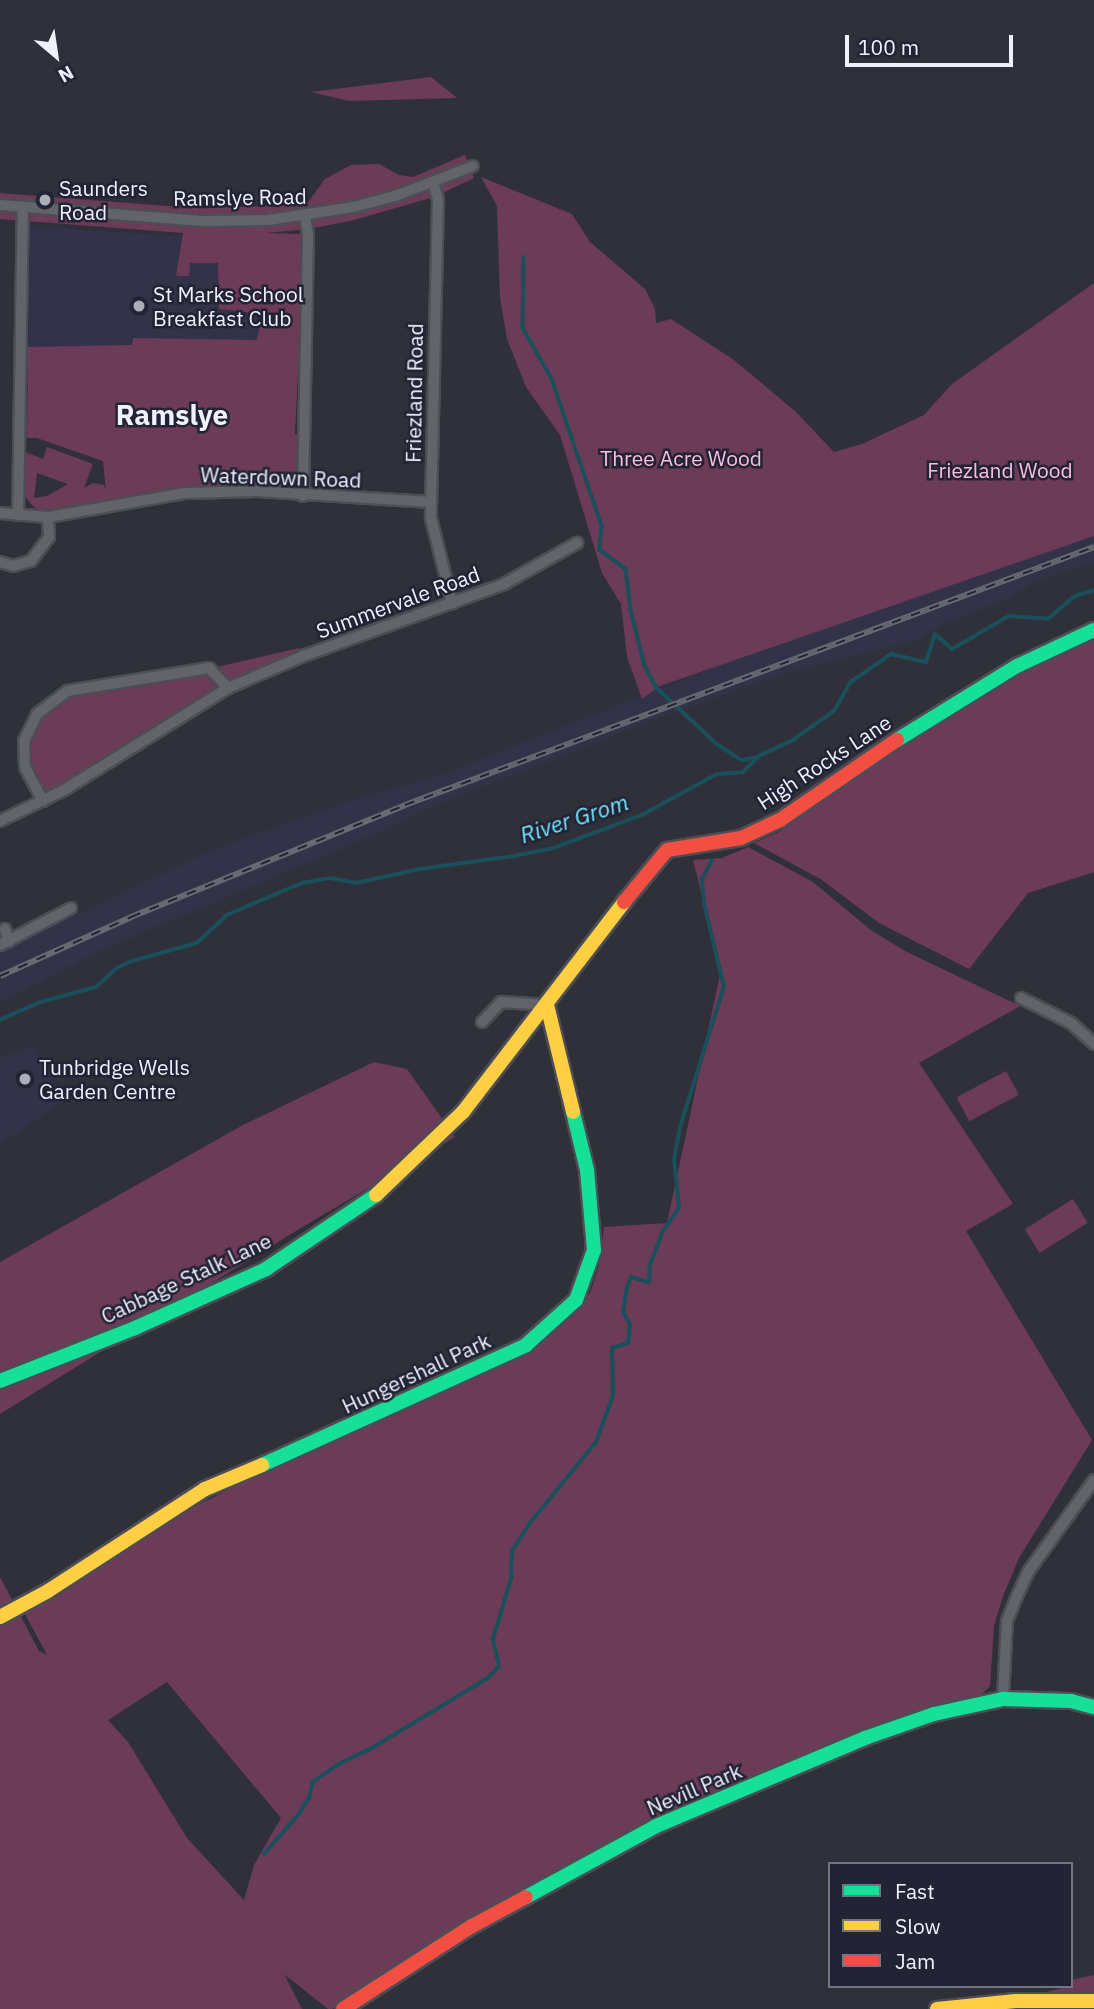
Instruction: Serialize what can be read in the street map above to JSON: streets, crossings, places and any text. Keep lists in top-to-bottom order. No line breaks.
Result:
{"streets":{"street":["Ramslye Road","Friezland Road","Waterdown Road","Summervale Road","High Rocks Lane","Cabbage Stalk Lane","Hungershall Park","Nevill Park"]},"crossings":[["Ramslye Road","Friezland Road"],["Friezland Road","Waterdown Road"],["Friezland Road","Summervale Road"],["High Rocks Lane","Cabbage Stalk Lane"],["High Rocks Lane","Hungershall Park"],["Cabbage Stalk Lane","Hungershall Park"]],"districts":["Ramslye"],"water":["River Grom"],"parks":["Three Acre Wood","Friezland Wood"],"places":["Saunders Road","St Marks School Breakfast Club","Tunbridge Wells Garden Centre"],"legend":["Fast","Slow","Jam"],"scale_bar":"100 m","north":"bottom right"}
